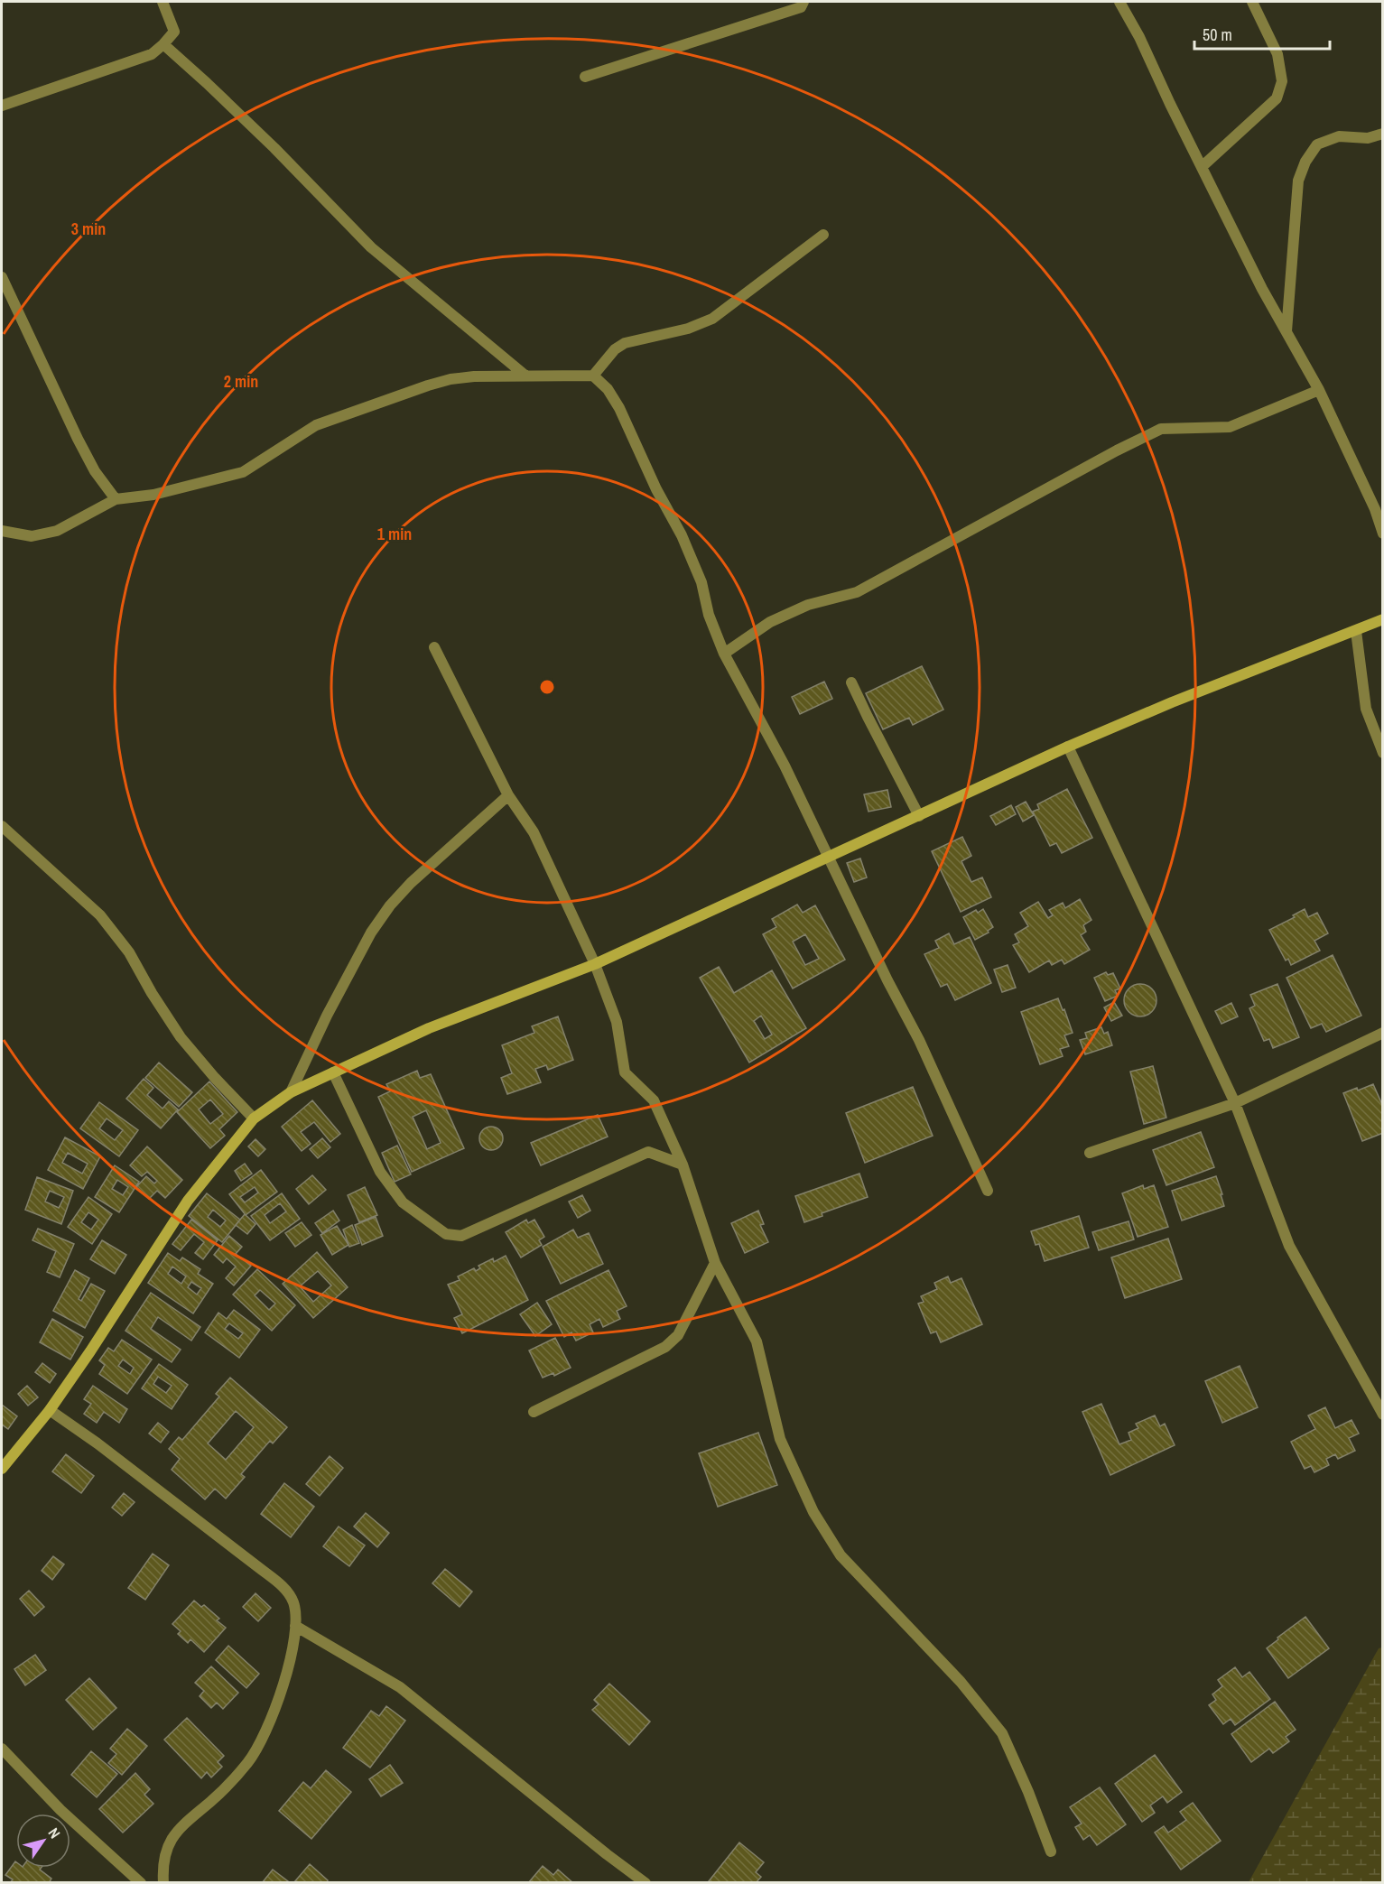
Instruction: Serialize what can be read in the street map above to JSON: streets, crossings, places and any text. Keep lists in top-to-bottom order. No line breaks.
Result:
{"scale_bar":"50 m","north":"top right","rings":["3 min","2 min","1 min"]}
